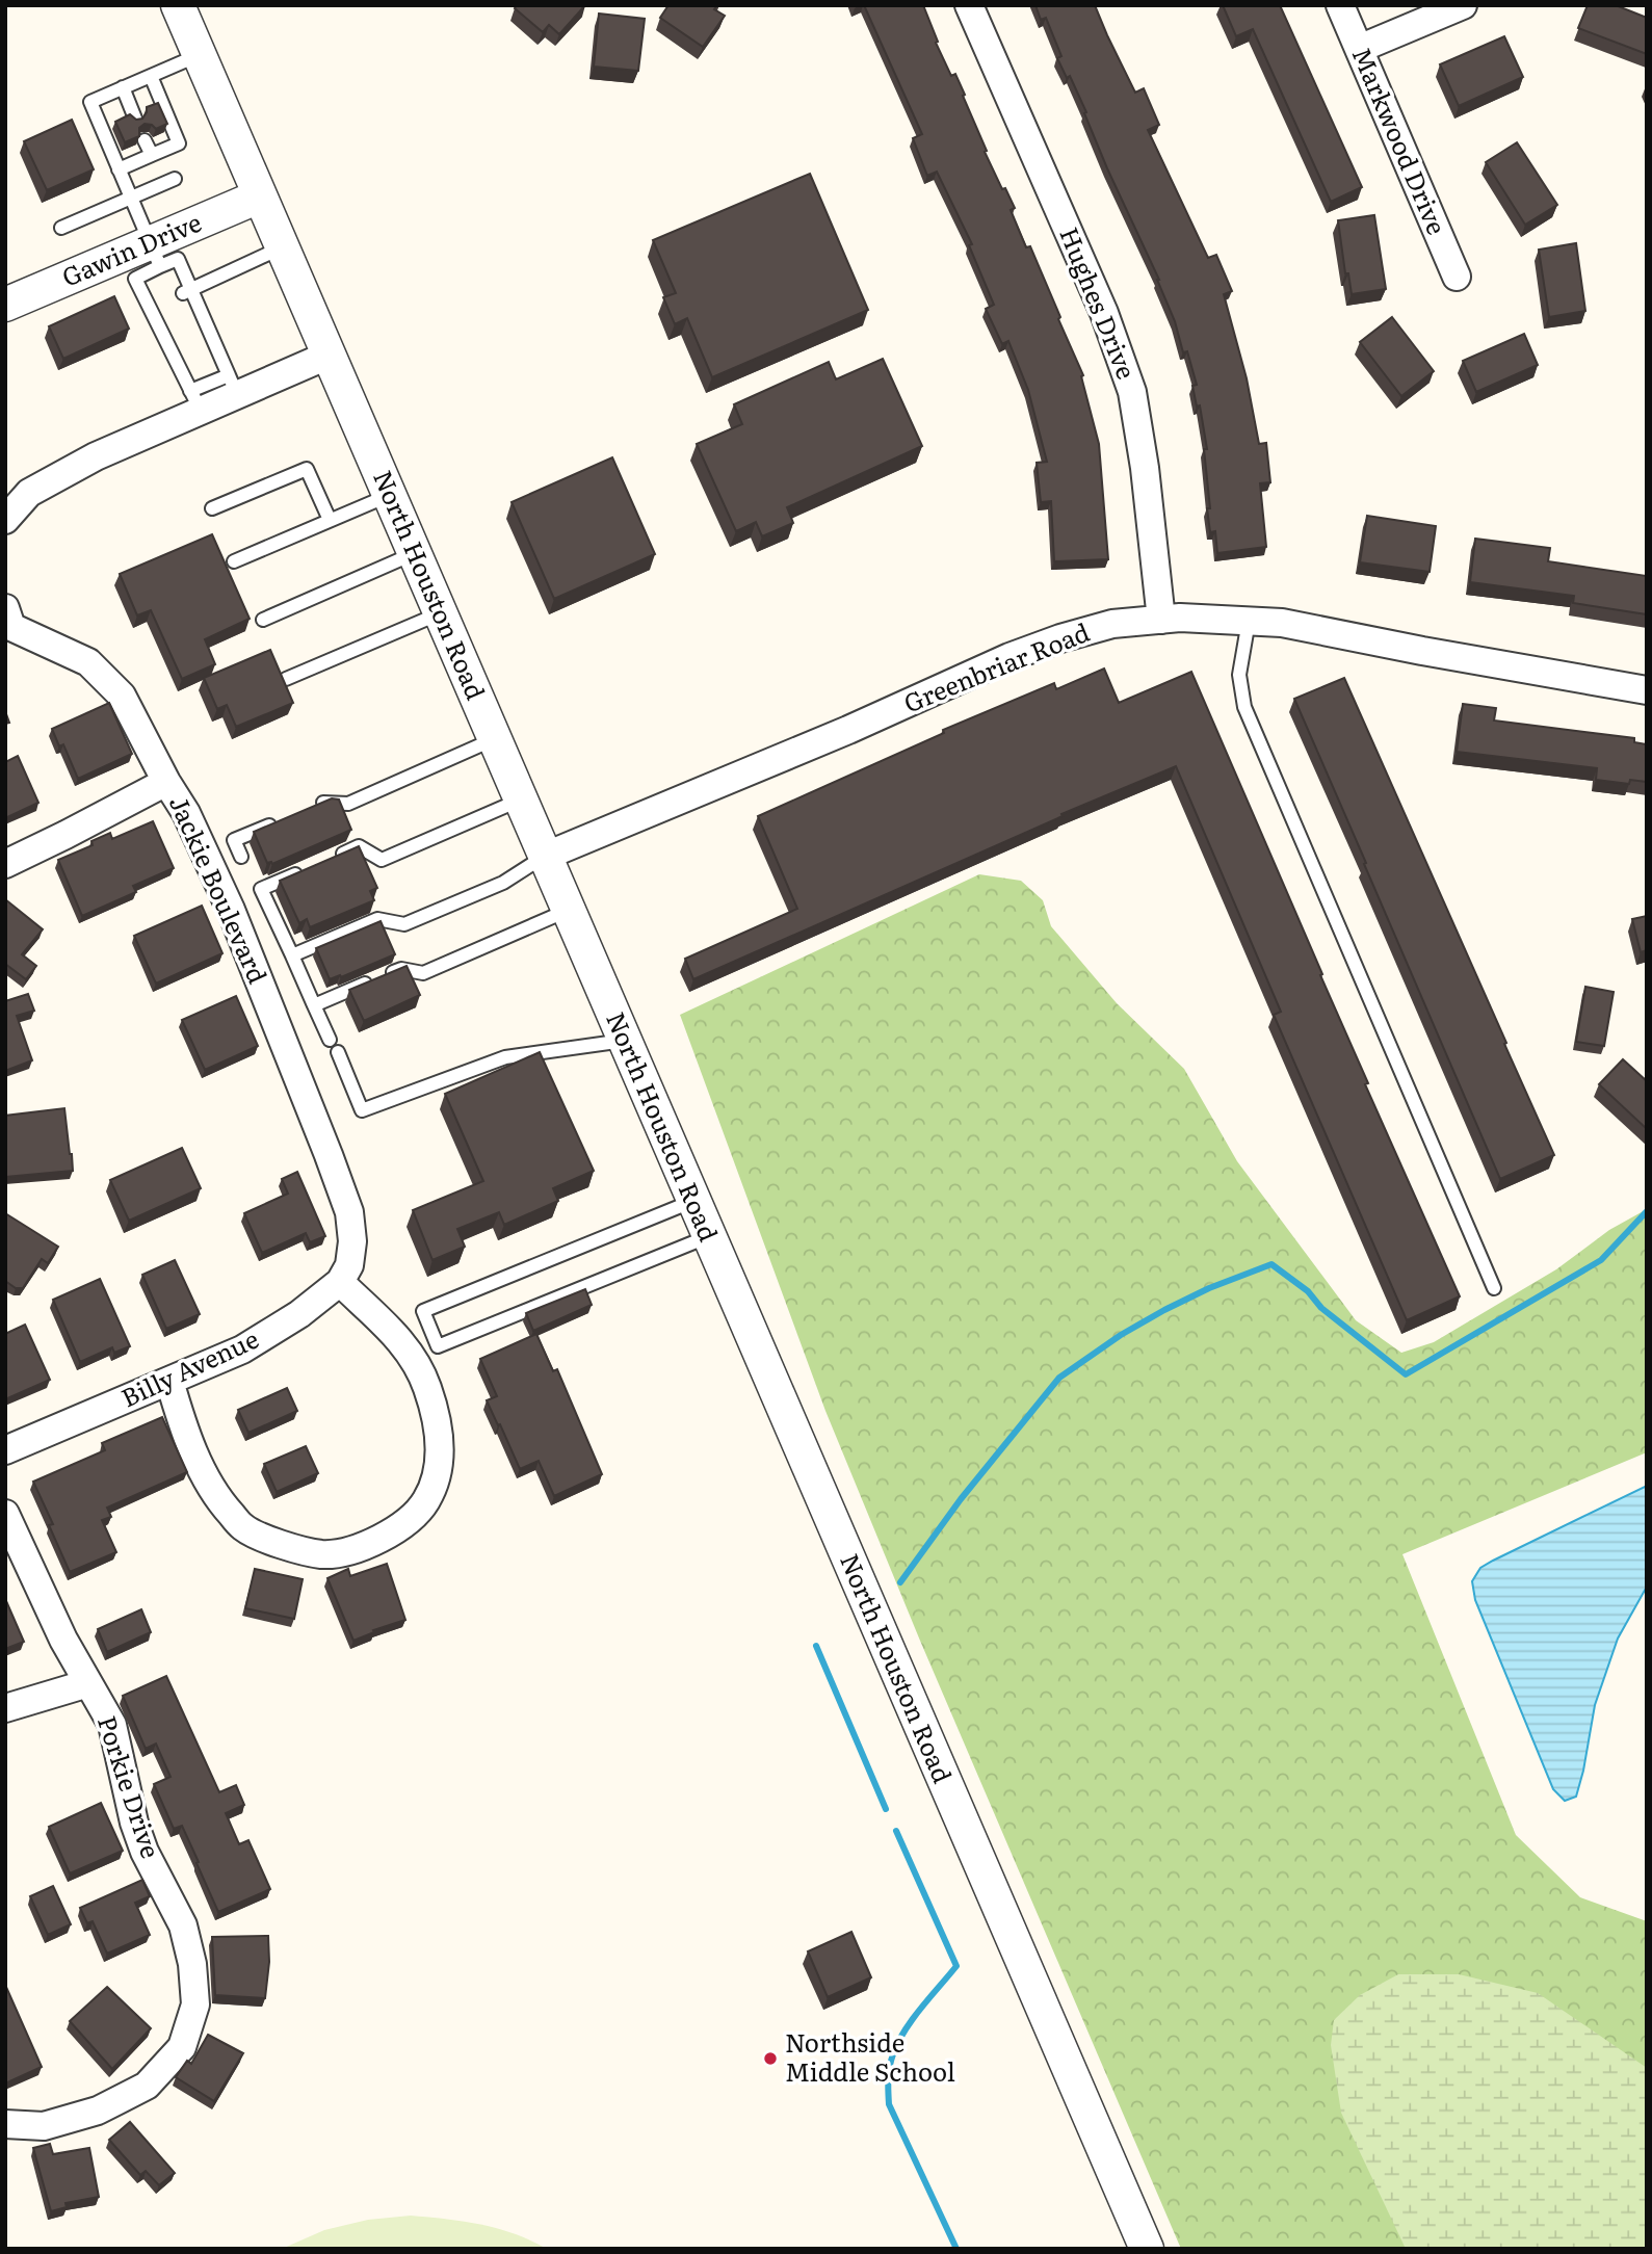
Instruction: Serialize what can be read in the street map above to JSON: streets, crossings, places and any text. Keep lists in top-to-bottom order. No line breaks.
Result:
{"streets":{"street":["Markwood Drive","Gawin Drive","Hughes Drive","North Houston Road","Greenbriar Road","Jackie Boulevard","Billy Avenue","Porkie Drive"]},"crossings":[["Gawin Drive","North Houston Road"],["Hughes Drive","Greenbriar Road"],["North Houston Road","Greenbriar Road"],["Jackie Boulevard","Billy Avenue"]],"places":["Northside Middle School"]}
